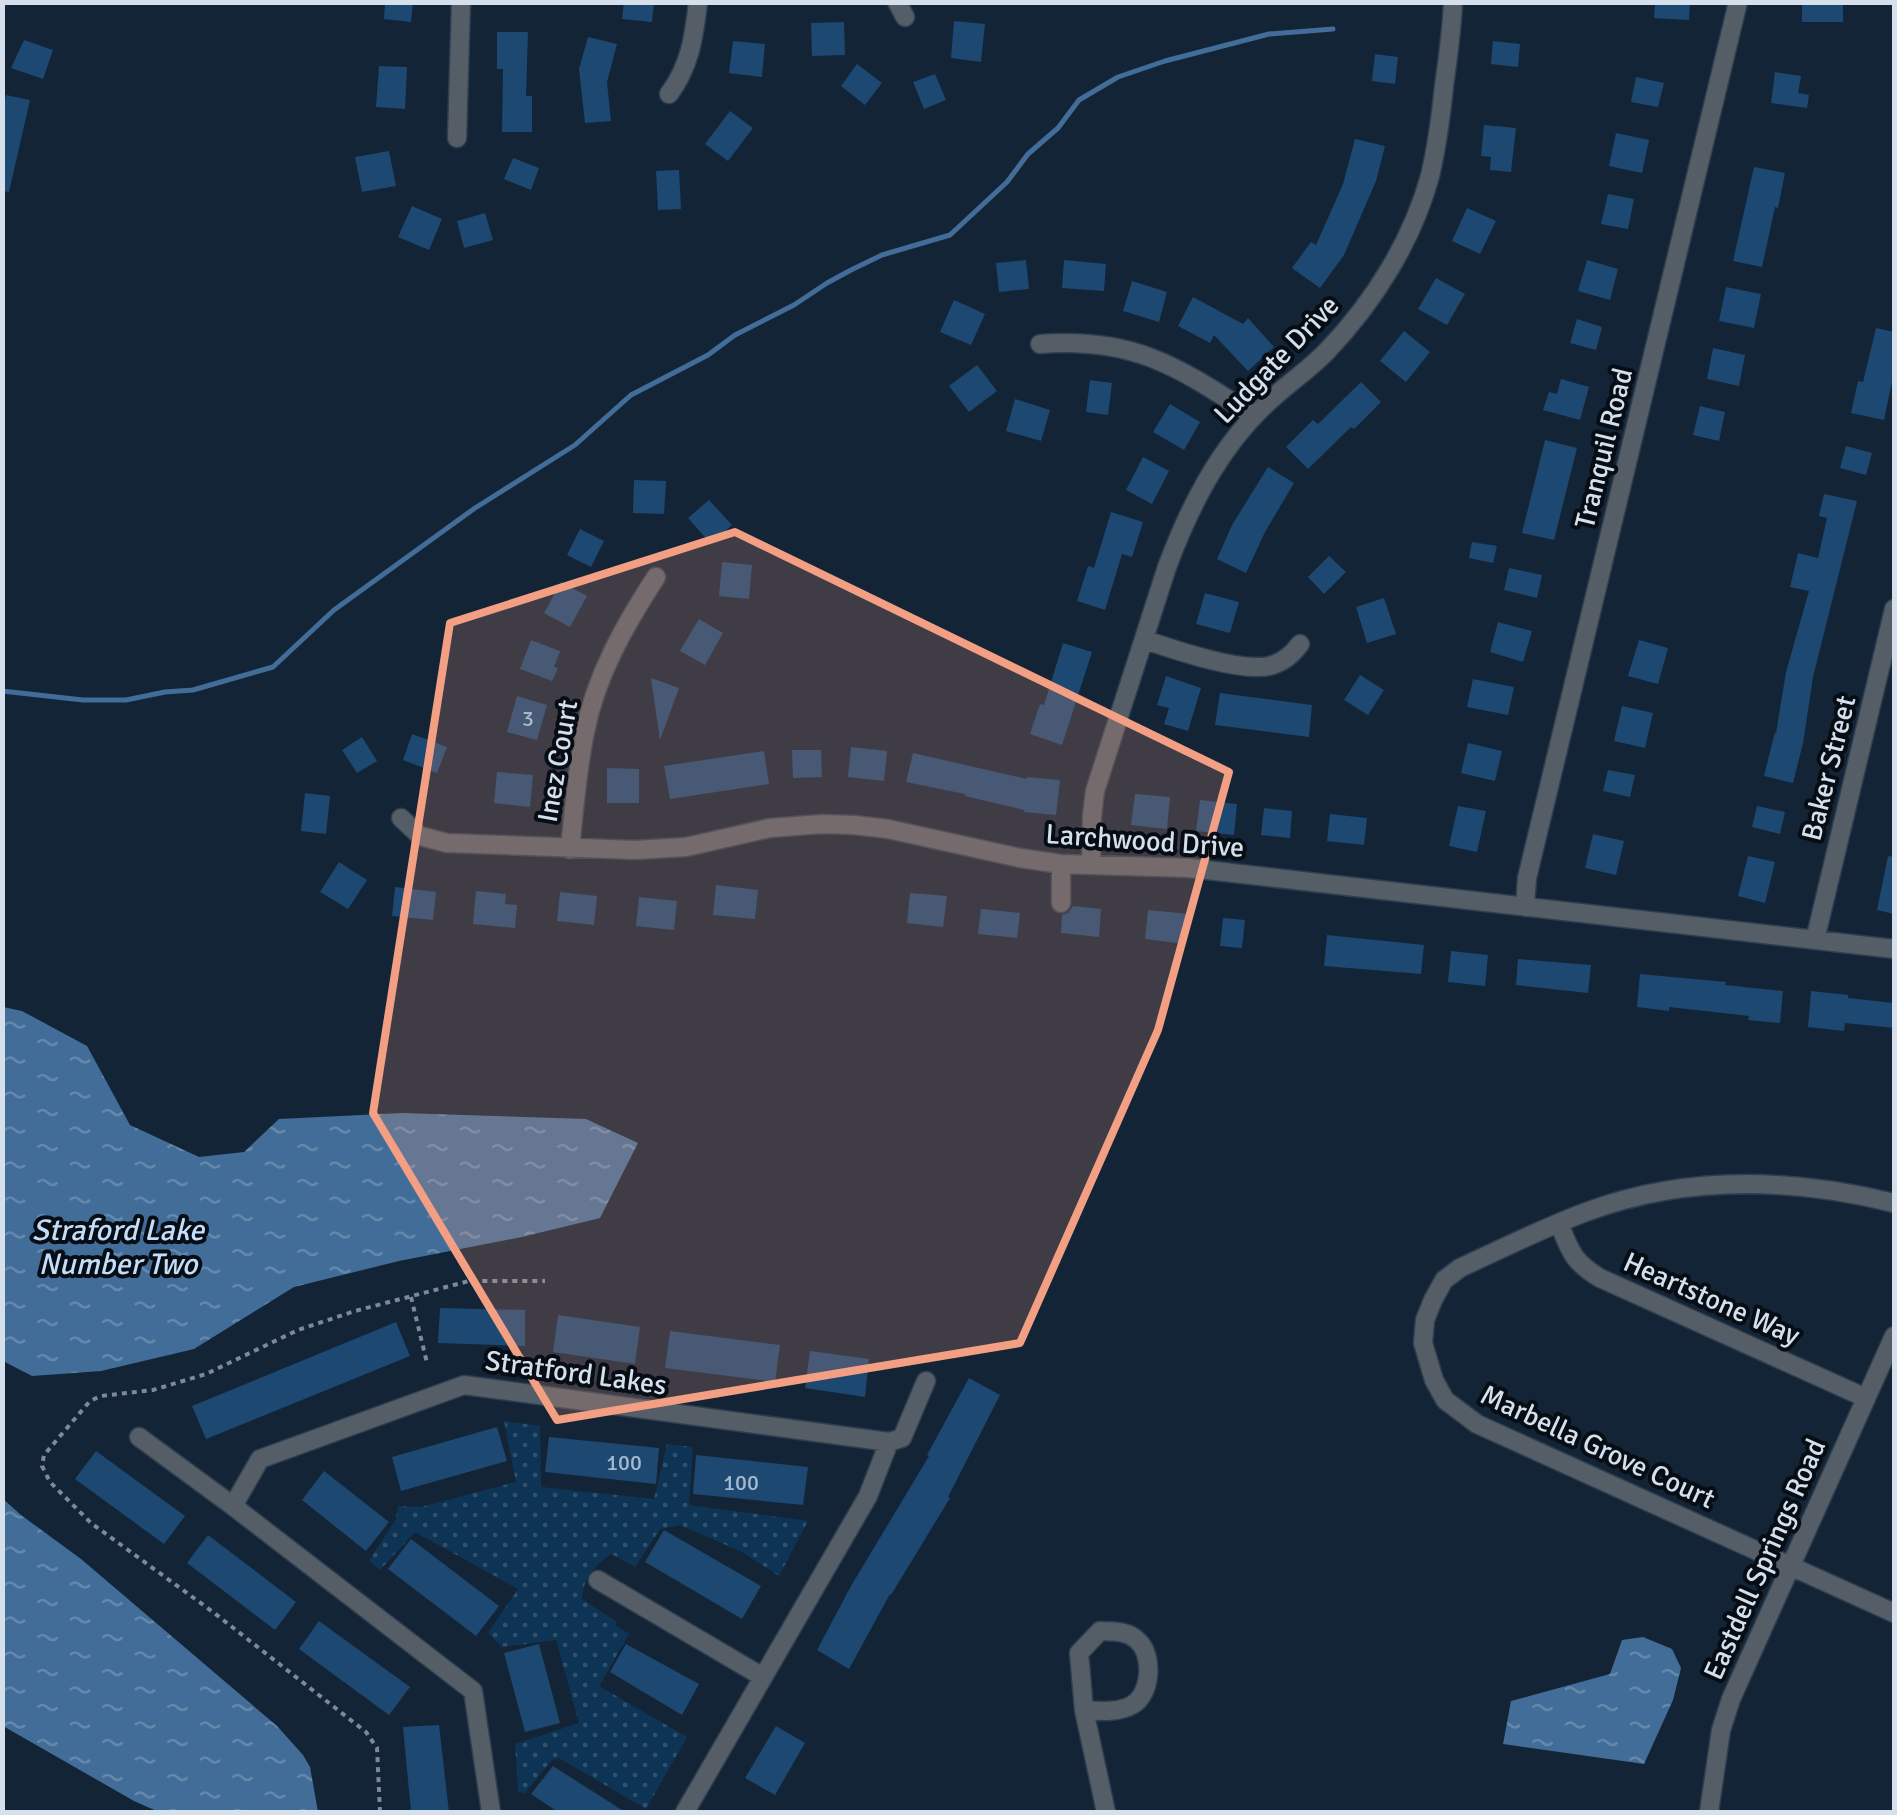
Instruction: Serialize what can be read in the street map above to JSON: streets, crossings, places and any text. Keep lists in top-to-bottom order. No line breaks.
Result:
{"streets":{"street":["Ludgate Drive","Tranquil Road","Inez Court","Baker Street","Larchwood Drive","Heartstone Way","Stratford Lakes","Marbella Grove Court","Eastdell Springs Road"]},"crossings":[["Ludgate Drive","Larchwood Drive"],["Tranquil Road","Larchwood Drive"],["Inez Court","Larchwood Drive"],["Baker Street","Larchwood Drive"],["Heartstone Way","Marbella Grove Court"],["Heartstone Way","Eastdell Springs Road"],["Marbella Grove Court","Eastdell Springs Road"]],"water":["Straford Lake Number Two"],"house_numbers":["3","100","100"]}
